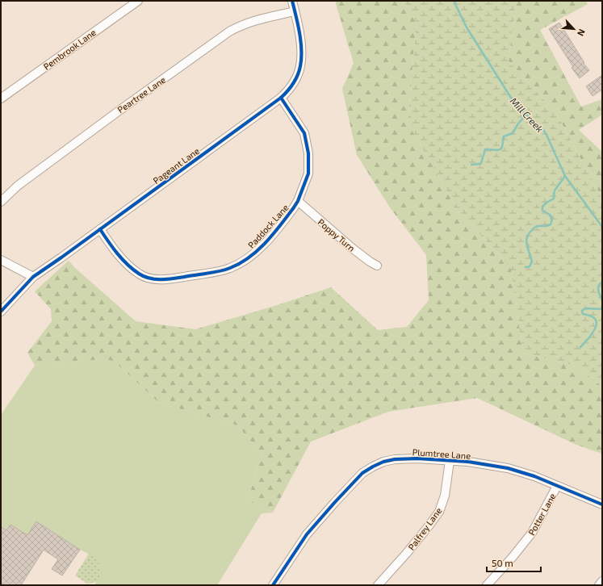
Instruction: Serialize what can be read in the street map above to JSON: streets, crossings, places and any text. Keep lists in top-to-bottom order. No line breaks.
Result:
{"streets":{"street":["Pembrook Lane","Peartree Lane","Pageant Lane","Paddock Lane","Poppy Turn","Plumtree Lane","Potter Lane","Palfrey Lane"]},"crossings":[["Peartree Lane","Pageant Lane"],["Pageant Lane","Paddock Lane"],["Paddock Lane","Poppy Turn"],["Plumtree Lane","Potter Lane"],["Plumtree Lane","Palfrey Lane"]],"water":["Mill Creek"],"scale_bar":"50 m","north":"bottom right"}
